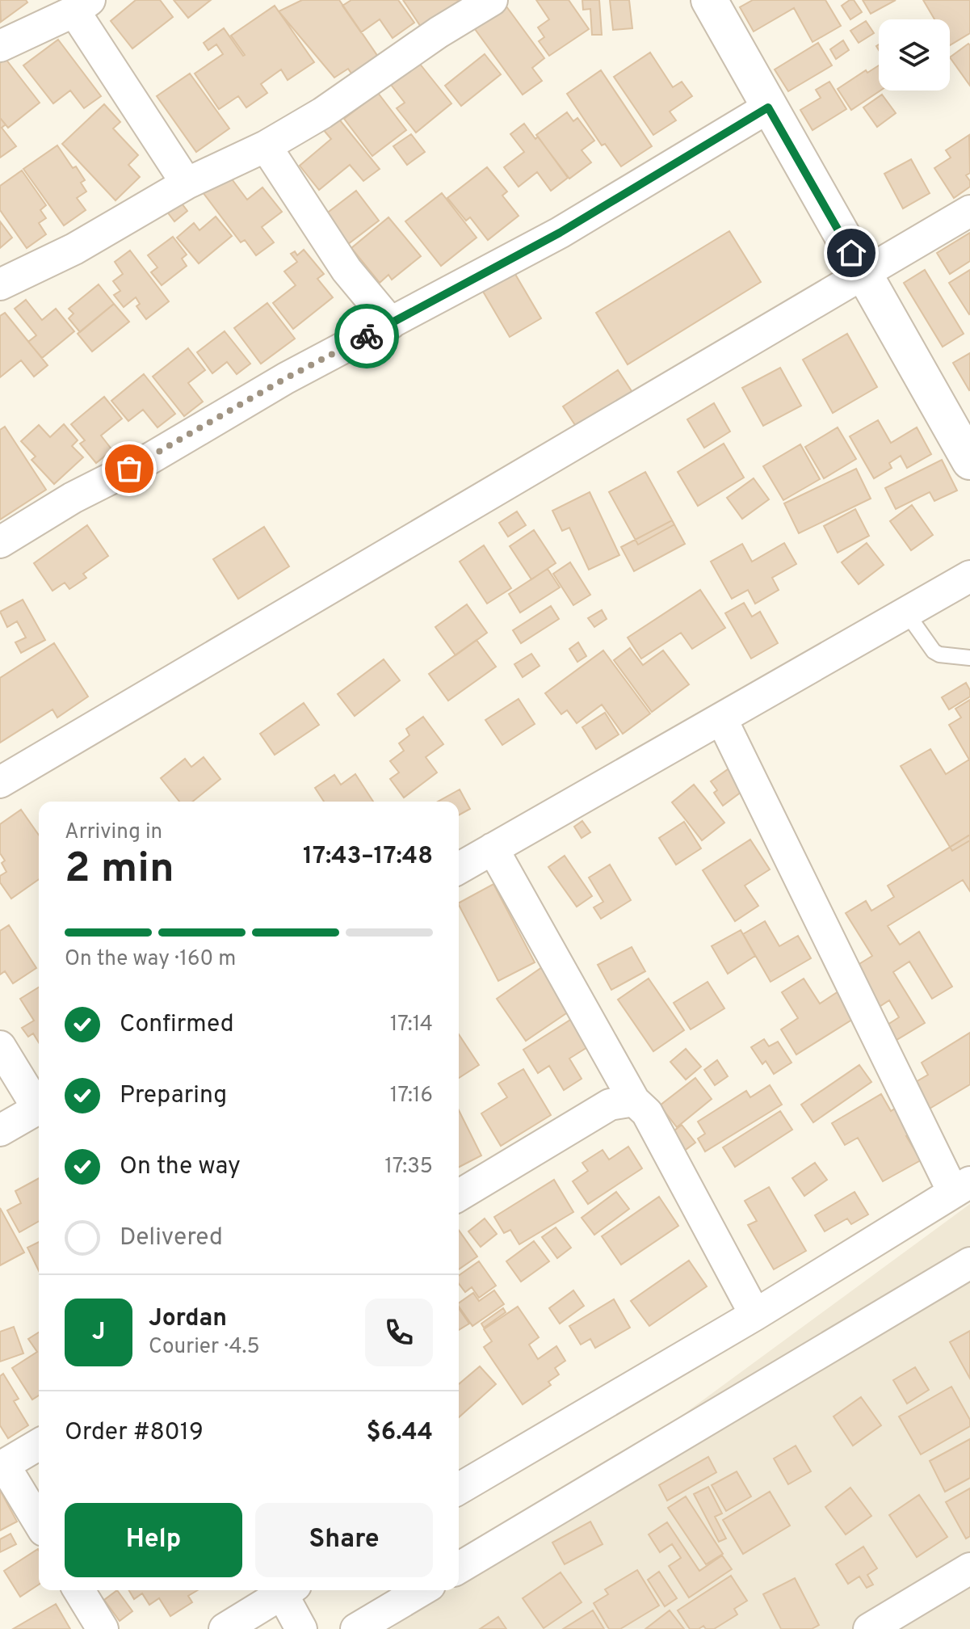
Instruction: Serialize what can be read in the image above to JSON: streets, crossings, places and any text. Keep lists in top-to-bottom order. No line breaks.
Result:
{"page":{"heading":["2 min","Arriving in","17:43–17:48"],"panel":["Jordan","Courier · 4.5","Order #8019","$6.44"],"bar":"On the way · 160 m","list":[["Confirmed","17:14"],["Preparing","17:16"],["On the way","17:35"],"Delivered"],"round":"J","buttons":["Help","Share"]}}
